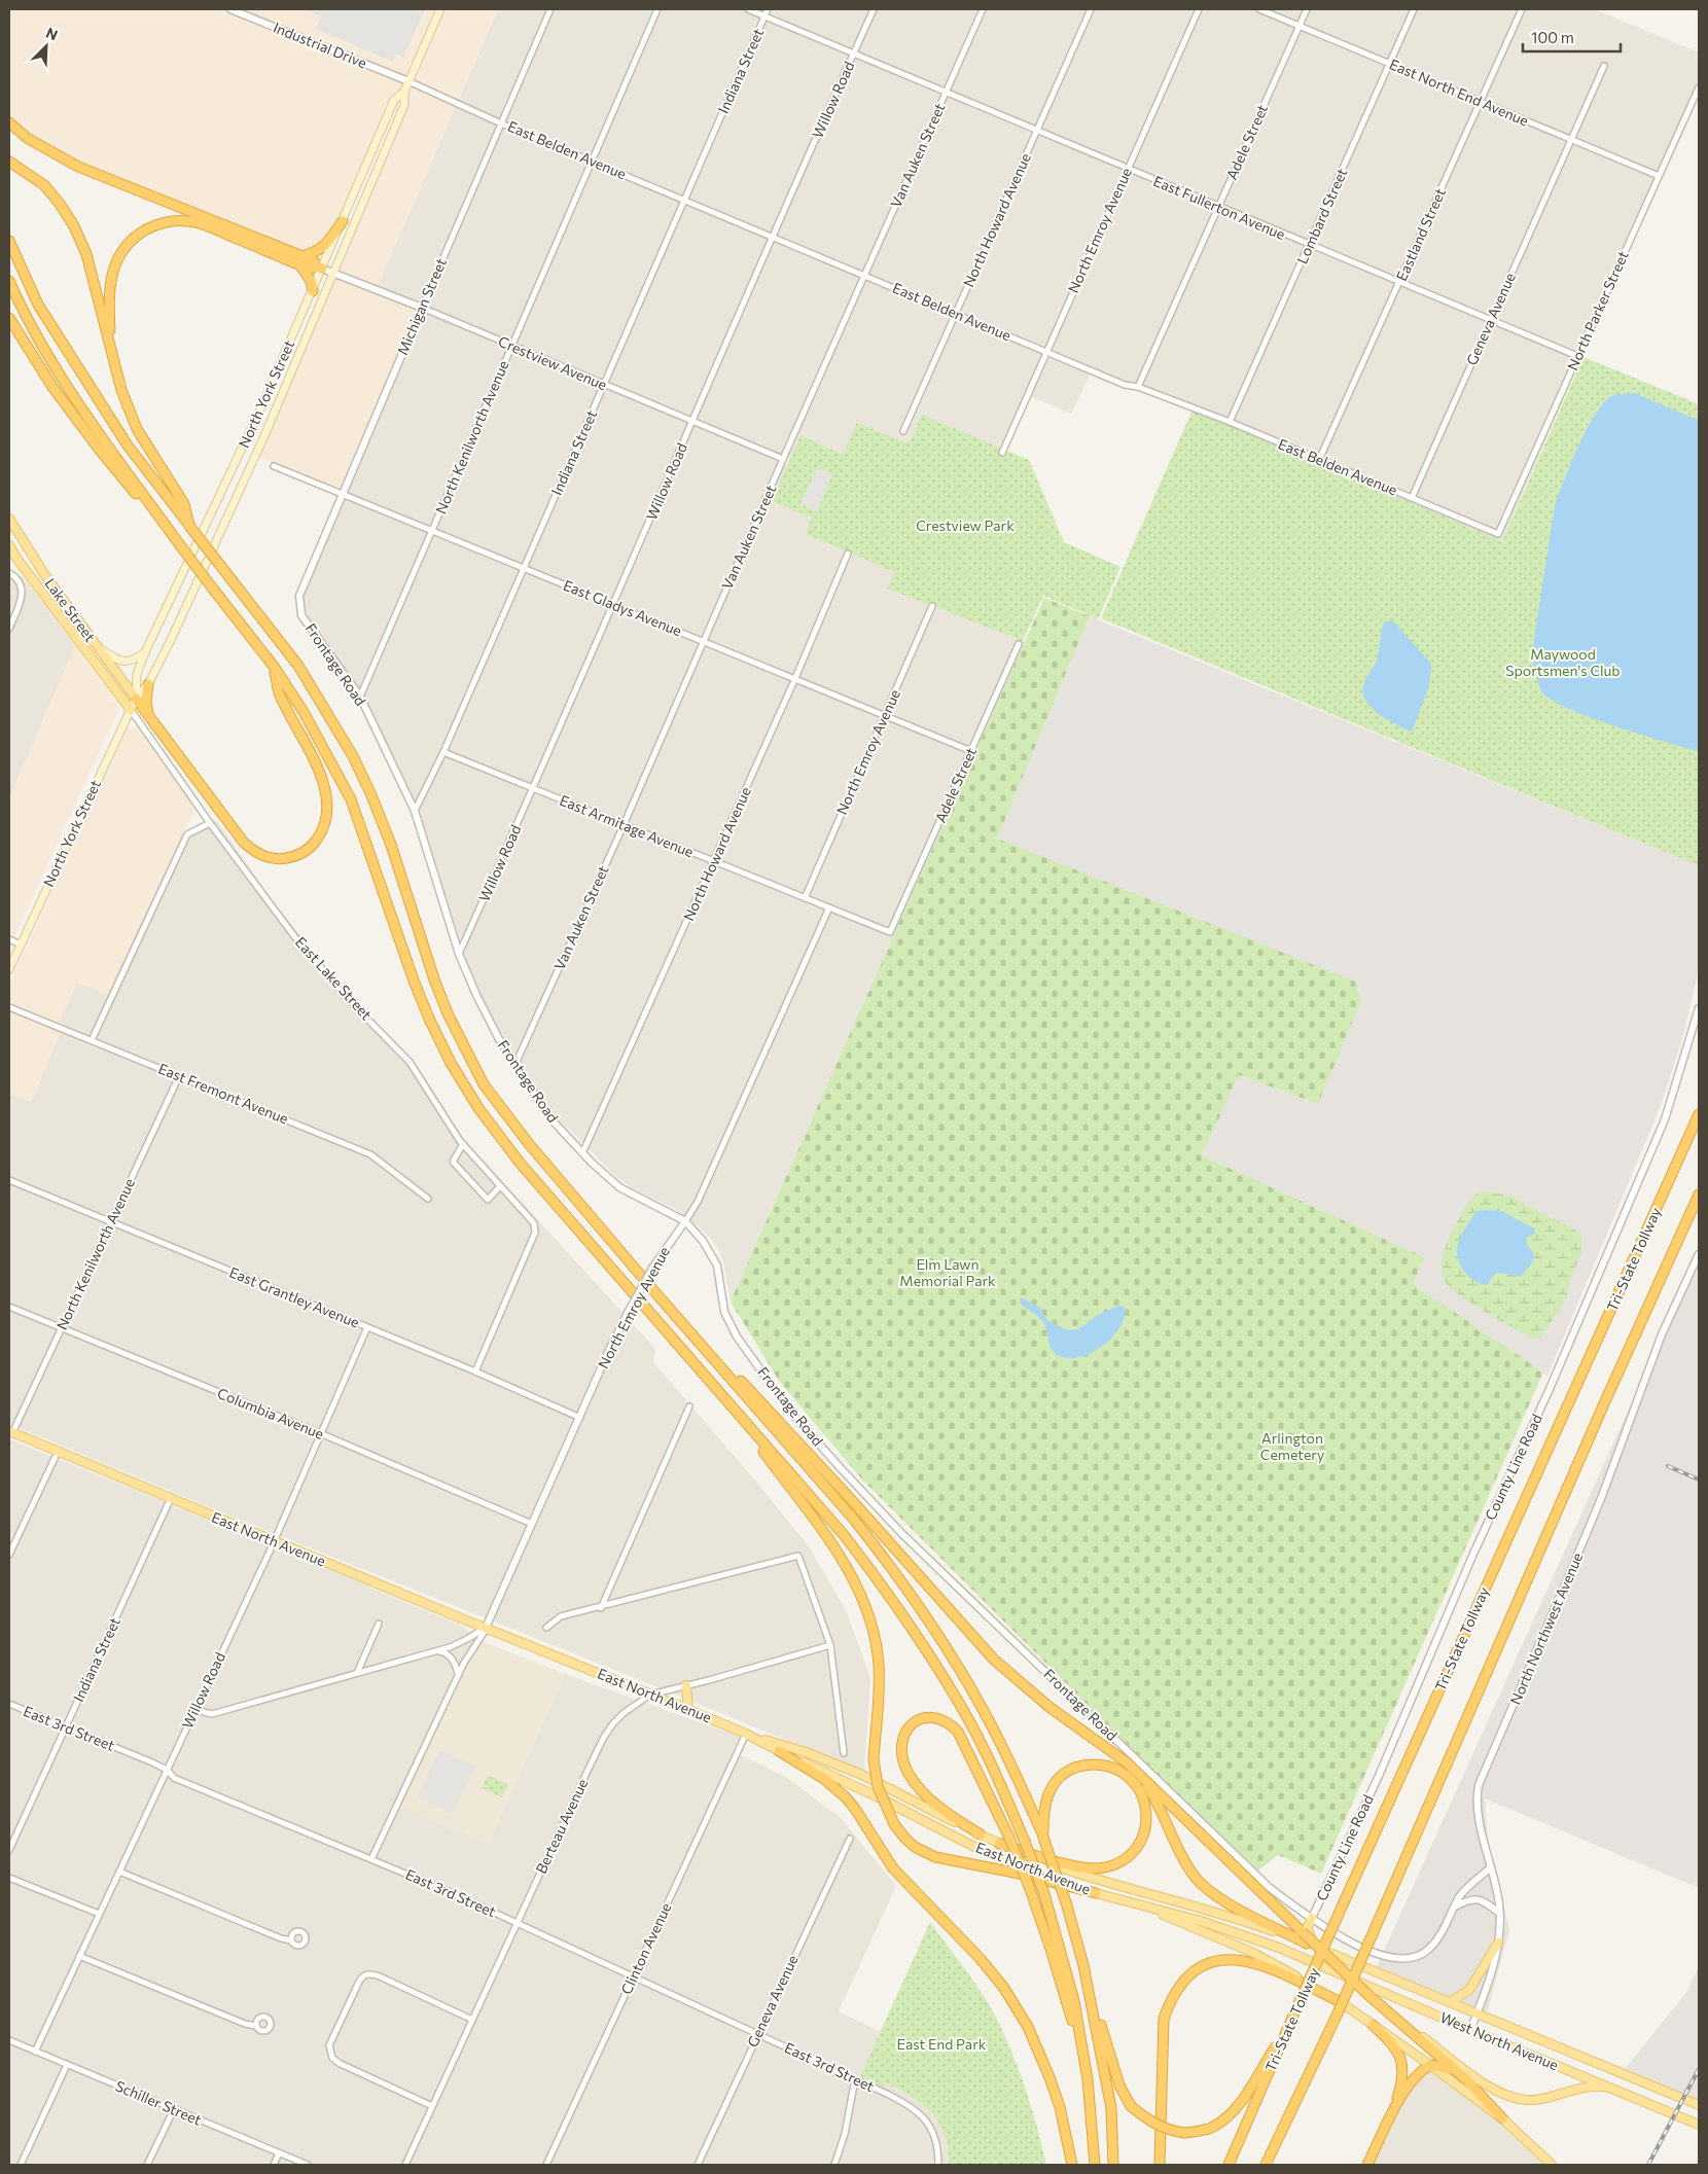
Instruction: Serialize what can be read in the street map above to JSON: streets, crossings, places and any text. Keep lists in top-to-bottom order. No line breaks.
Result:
{"streets":{"highway":["Tri-State Tollway"],"main road":["North York Street","Lake Street","East North Avenue","West North Avenue"],"street":["Industrial Drive","Indiana Street","East North End Avenue","Willow Road","Adele Street","East Belden Avenue","Van Auken Street","East Fullerton Avenue","Lombard Street","North Howard Avenue","North Emroy Avenue","Eastland Street","Michigan Street","North Parker Street","Geneva Avenue","Crestview Avenue","North Kenilworth Avenue","East Gladys Avenue","Frontage Road","East Armitage Avenue","East Lake Street","East Fremont Avenue","East Grantley Avenue","Columbia Avenue","County Line Road","North Northwest Avenue","East 3rd Street","Berteau Avenue","Clinton Avenue","Schiller Street"]},"crossings":[["Industrial Drive","East Belden Avenue"],["Industrial Drive","North York Street"],["Indiana Street","East Belden Avenue"],["Indiana Street","East Fullerton Avenue"],["Indiana Street","Crestview Avenue"],["Indiana Street","East Gladys Avenue"],["Indiana Street","Frontage Road"],["Indiana Street","East Armitage Avenue"],["Indiana Street","East North Avenue"],["Indiana Street","East 3rd Street"],["East North End Avenue","Adele Street"],["East North End Avenue","Lombard Street"],["East North End Avenue","Eastland Street"],["East North End Avenue","North Parker Street"],["East North End Avenue","Geneva Avenue"],["Willow Road","East Belden Avenue"],["Willow Road","East Fullerton Avenue"],["Willow Road","Crestview Avenue"],["Willow Road","East Gladys Avenue"],["Willow Road","Frontage Road"],["Willow Road","East Armitage Avenue"],["Willow Road","East Grantley Avenue"],["Willow Road","Columbia Avenue"],["Willow Road","East North Avenue"],["Willow Road","East 3rd Street"],["Willow Road","Schiller Street"],["Adele Street","East Belden Avenue"],["Adele Street","East Fullerton Avenue"],["Adele Street","East Gladys Avenue"],["Adele Street","East Armitage Avenue"],["East Belden Avenue","Van Auken Street"],["East Belden Avenue","Lombard Street"],["East Belden Avenue","North Howard Avenue"],["East Belden Avenue","North Emroy Avenue"],["East Belden Avenue","Eastland Street"],["East Belden Avenue","Michigan Street"],["East Belden Avenue","North Parker Street"],["East Belden Avenue","Geneva Avenue"],["East Belden Avenue","North York Street"],["East Belden Avenue","North Kenilworth Avenue"],["Van Auken Street","East Fullerton Avenue"],["Van Auken Street","Crestview Avenue"],["Van Auken Street","East Gladys Avenue"],["Van Auken Street","Frontage Road"],["Van Auken Street","East Armitage Avenue"],["East Fullerton Avenue","Lombard Street"],["East Fullerton Avenue","North Howard Avenue"],["East Fullerton Avenue","North Emroy Avenue"],["East Fullerton Avenue","Eastland Street"],["East Fullerton Avenue","North Parker Street"],["East Fullerton Avenue","Geneva Avenue"],["North Howard Avenue","East Gladys Avenue"],["North Howard Avenue","Frontage Road"],["North Howard Avenue","East Armitage Avenue"],["North Emroy Avenue","East Gladys Avenue"],["North Emroy Avenue","Frontage Road"],["North Emroy Avenue","East Armitage Avenue"],["North Emroy Avenue","East Grantley Avenue"],["North Emroy Avenue","Columbia Avenue"],["North Emroy Avenue","East North Avenue"],["Michigan Street","Crestview Avenue"],["Michigan Street","East Gladys Avenue"],["Michigan Street","Frontage Road"],["Geneva Avenue","East 3rd Street"],["Crestview Avenue","North York Street"],["Crestview Avenue","North Kenilworth Avenue"],["North York Street","Lake Street"],["North York Street","East Lake Street"],["North Kenilworth Avenue","East Gladys Avenue"],["North Kenilworth Avenue","Frontage Road"],["North Kenilworth Avenue","East Fremont Avenue"],["North Kenilworth Avenue","East Grantley Avenue"],["North Kenilworth Avenue","Columbia Avenue"],["North Kenilworth Avenue","East North Avenue"],["Frontage Road","County Line Road"],["Frontage Road","North Northwest Avenue"],["East Lake Street","East Grantley Avenue"],["East North Avenue","Berteau Avenue"],["East North Avenue","Clinton Avenue"],["East North Avenue","West North Avenue"],["North Northwest Avenue","West North Avenue"],["East 3rd Street","Berteau Avenue"],["East 3rd Street","Clinton Avenue"]],"parks":["Crestview Park","Maywood Sportsmen's Club","Elm Lawn Memorial Park","Arlington Cemetery","East End Park"],"scale_bar":"100 m","north":"top right"}
